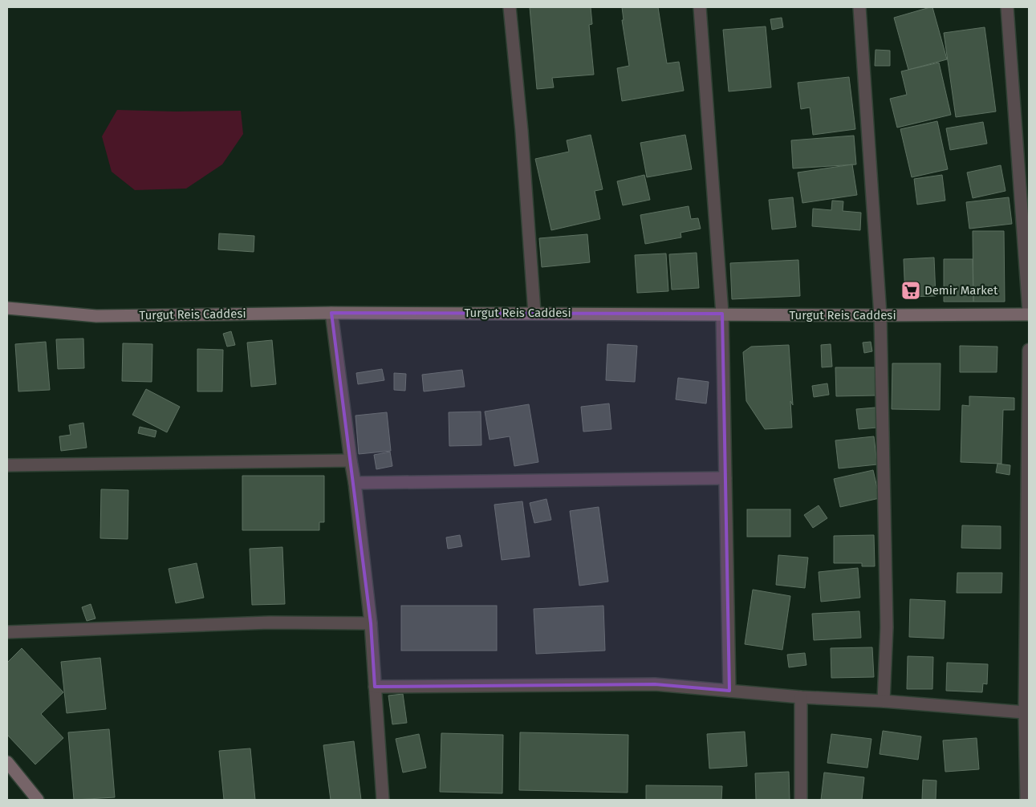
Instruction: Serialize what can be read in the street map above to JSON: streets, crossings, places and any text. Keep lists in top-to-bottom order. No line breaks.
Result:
{"streets":{"street":["Turgut Reis Caddesi"]},"places":{"supermarket":["Demir Market"]}}
